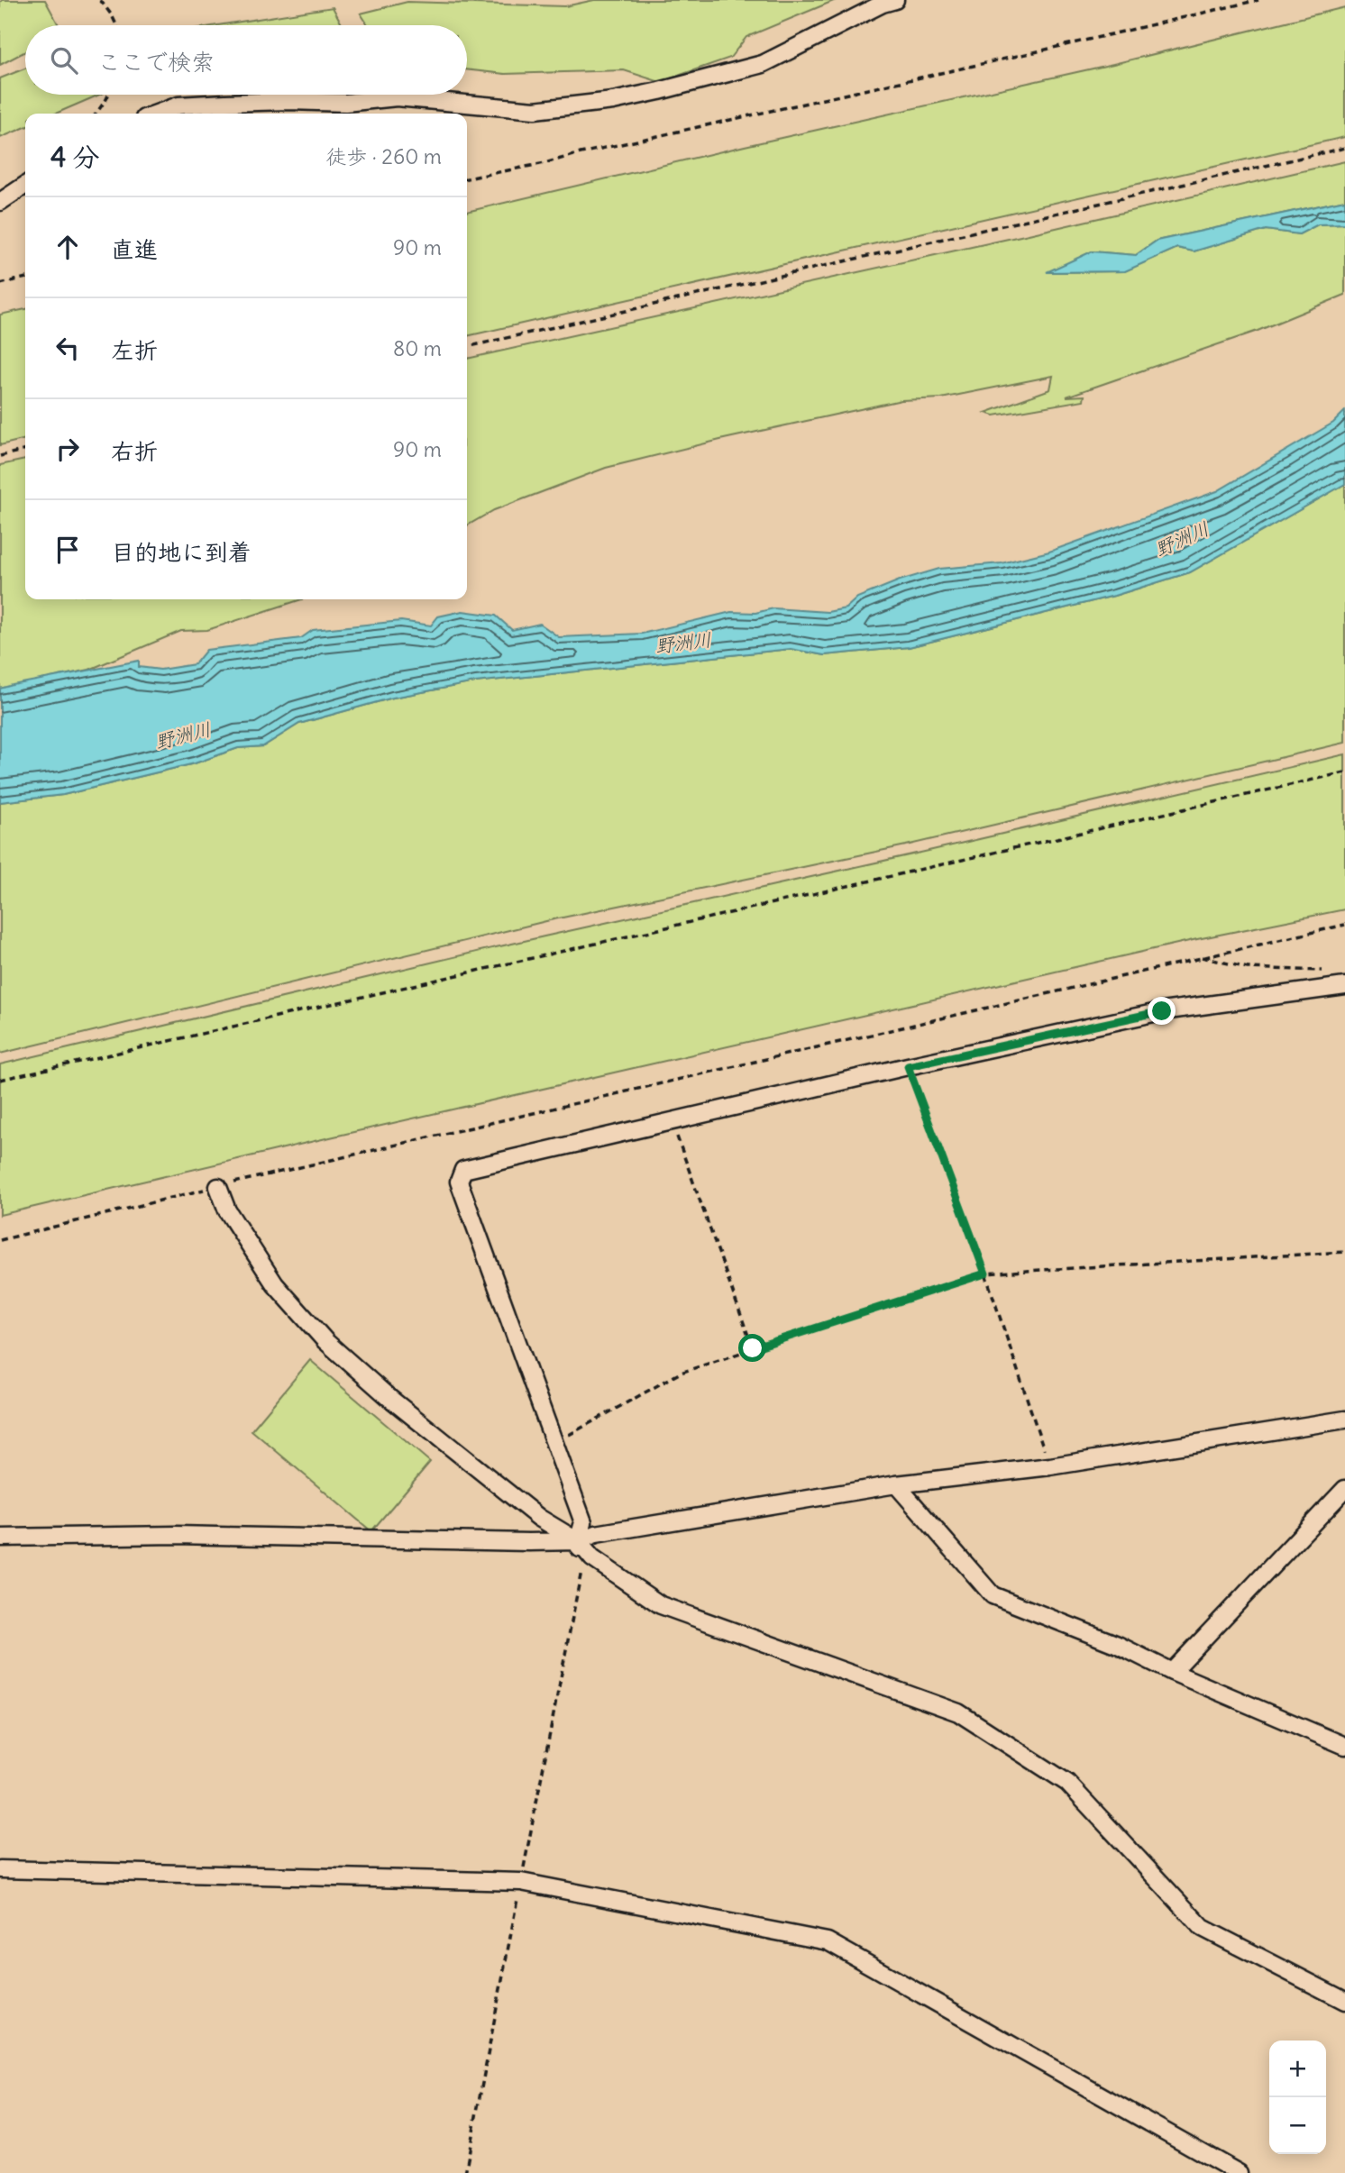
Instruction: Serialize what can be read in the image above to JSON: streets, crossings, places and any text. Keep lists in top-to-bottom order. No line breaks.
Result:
{"water":["野洲川"],"page":{"search":"ここで検索","heading":["4 分","徒歩 · 260 m"],"list":[["直進","90 m"],["左折","80 m"],["右折","90 m"],"目的地に到着"],"map_buttons":["+","−"]}}
